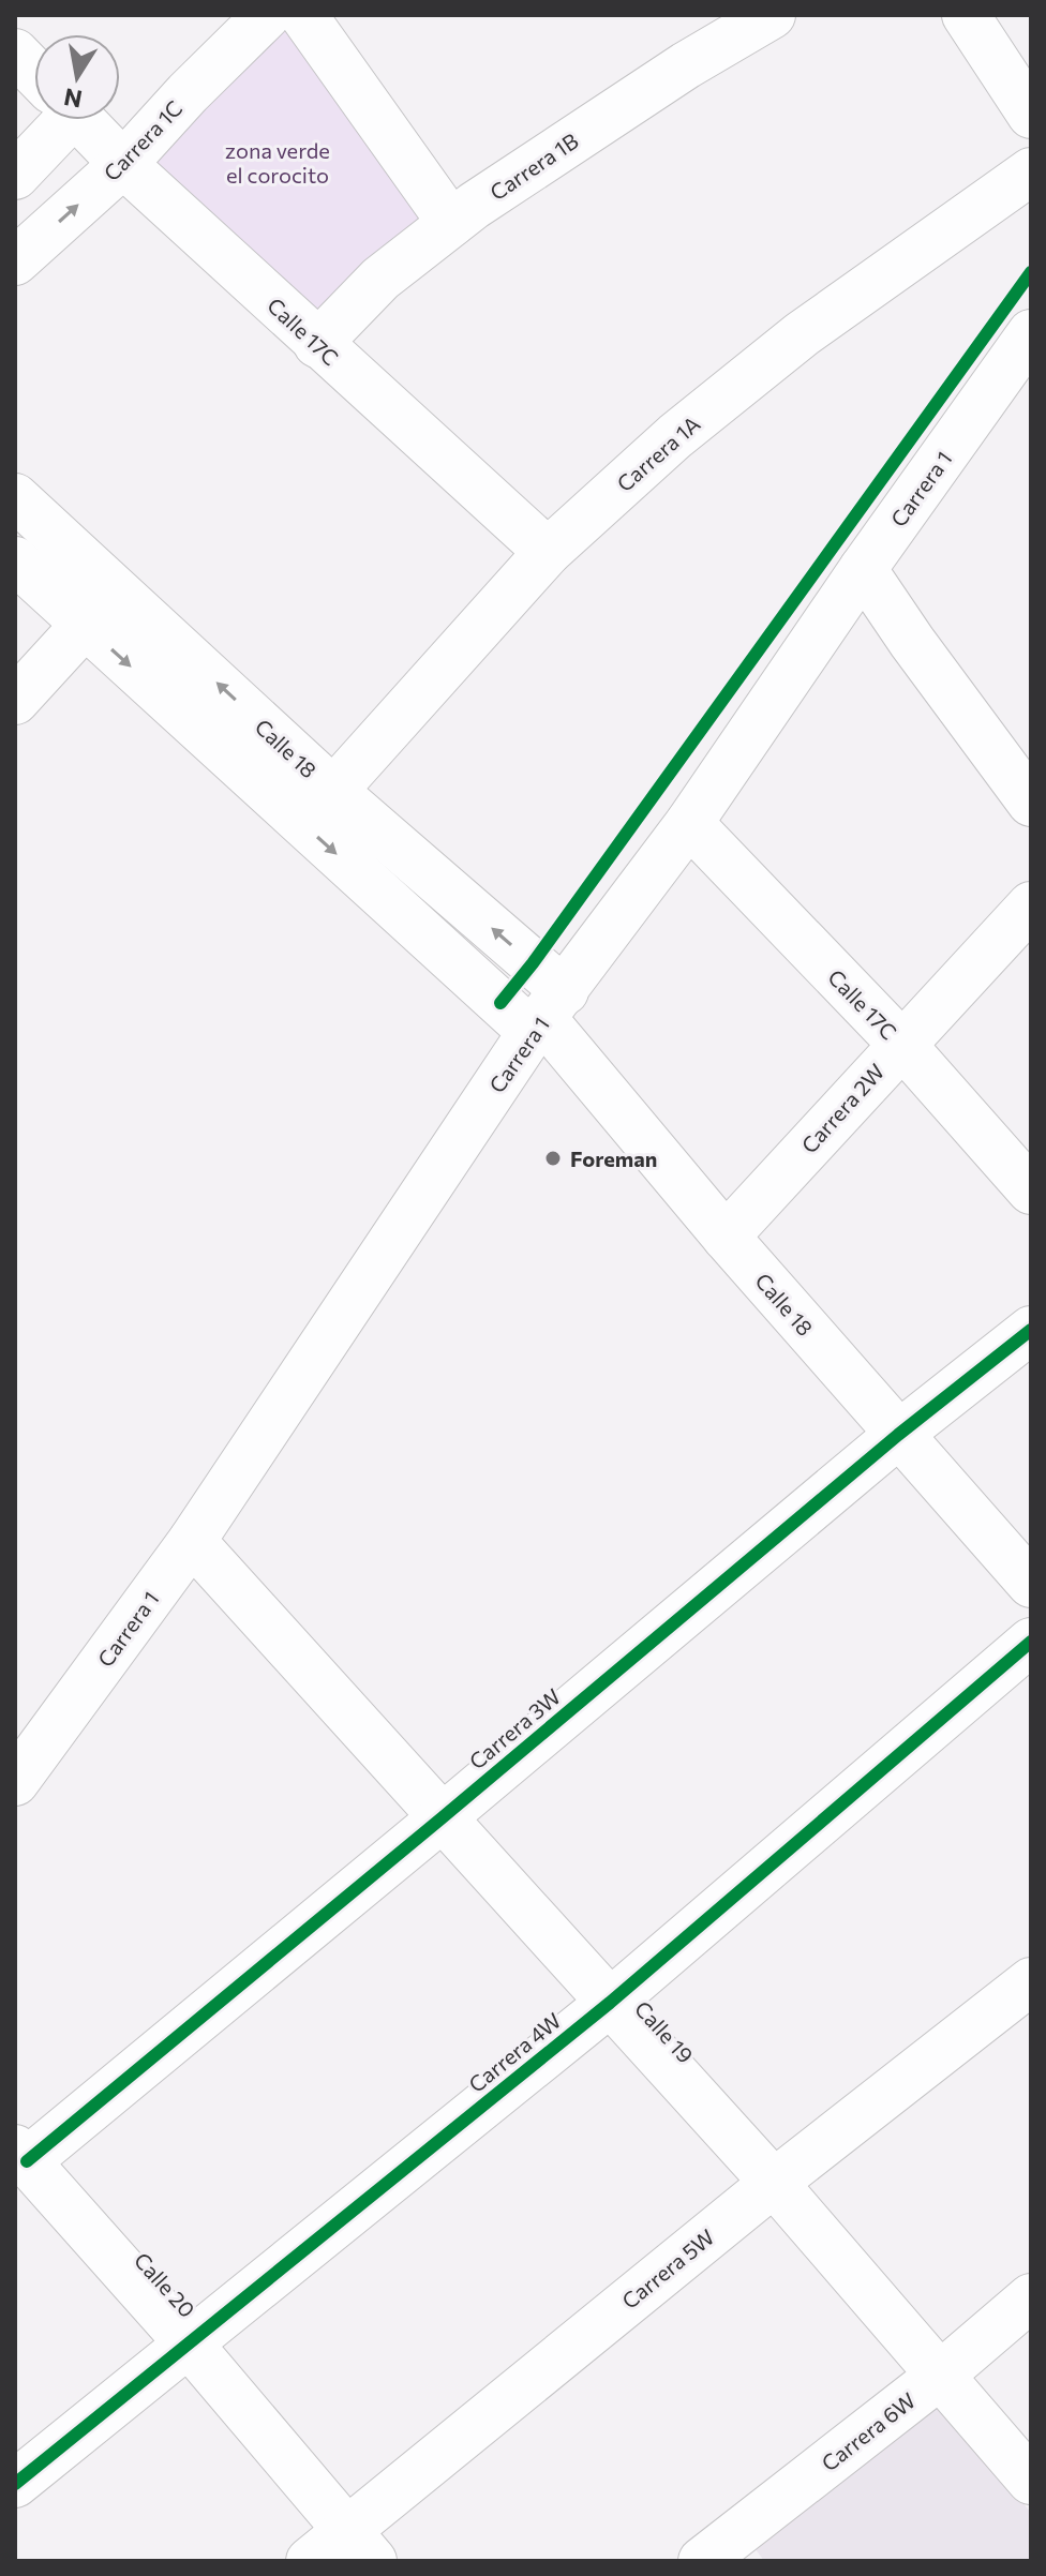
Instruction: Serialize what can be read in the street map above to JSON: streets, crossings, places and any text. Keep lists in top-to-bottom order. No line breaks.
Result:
{"streets":{"main road":["Carrera 1C","Carrera 1B","Calle 17C","Carrera 1A","Carrera 1","Calle 18","Carrera 2W","Carrera 3W","Calle 19","Carrera 4W","Carrera 5W","Calle 20","Carrera 6W"]},"crossings":[["Carrera 1C","Calle 17C"],["Carrera 1B","Calle 17C"],["Calle 17C","Carrera 1A"],["Calle 17C","Carrera 1"],["Calle 17C","Carrera 2W"],["Carrera 1A","Calle 18"],["Carrera 1","Calle 18"],["Carrera 1","Calle 19"],["Calle 18","Carrera 2W"],["Calle 18","Carrera 3W"],["Carrera 3W","Calle 19"],["Carrera 3W","Calle 20"],["Calle 19","Carrera 4W"],["Calle 19","Carrera 5W"],["Calle 19","Carrera 6W"],["Carrera 4W","Calle 20"],["Carrera 5W","Calle 20"]],"parks":["zona verde el corocito"],"places":["Foreman"],"north":"bottom"}
